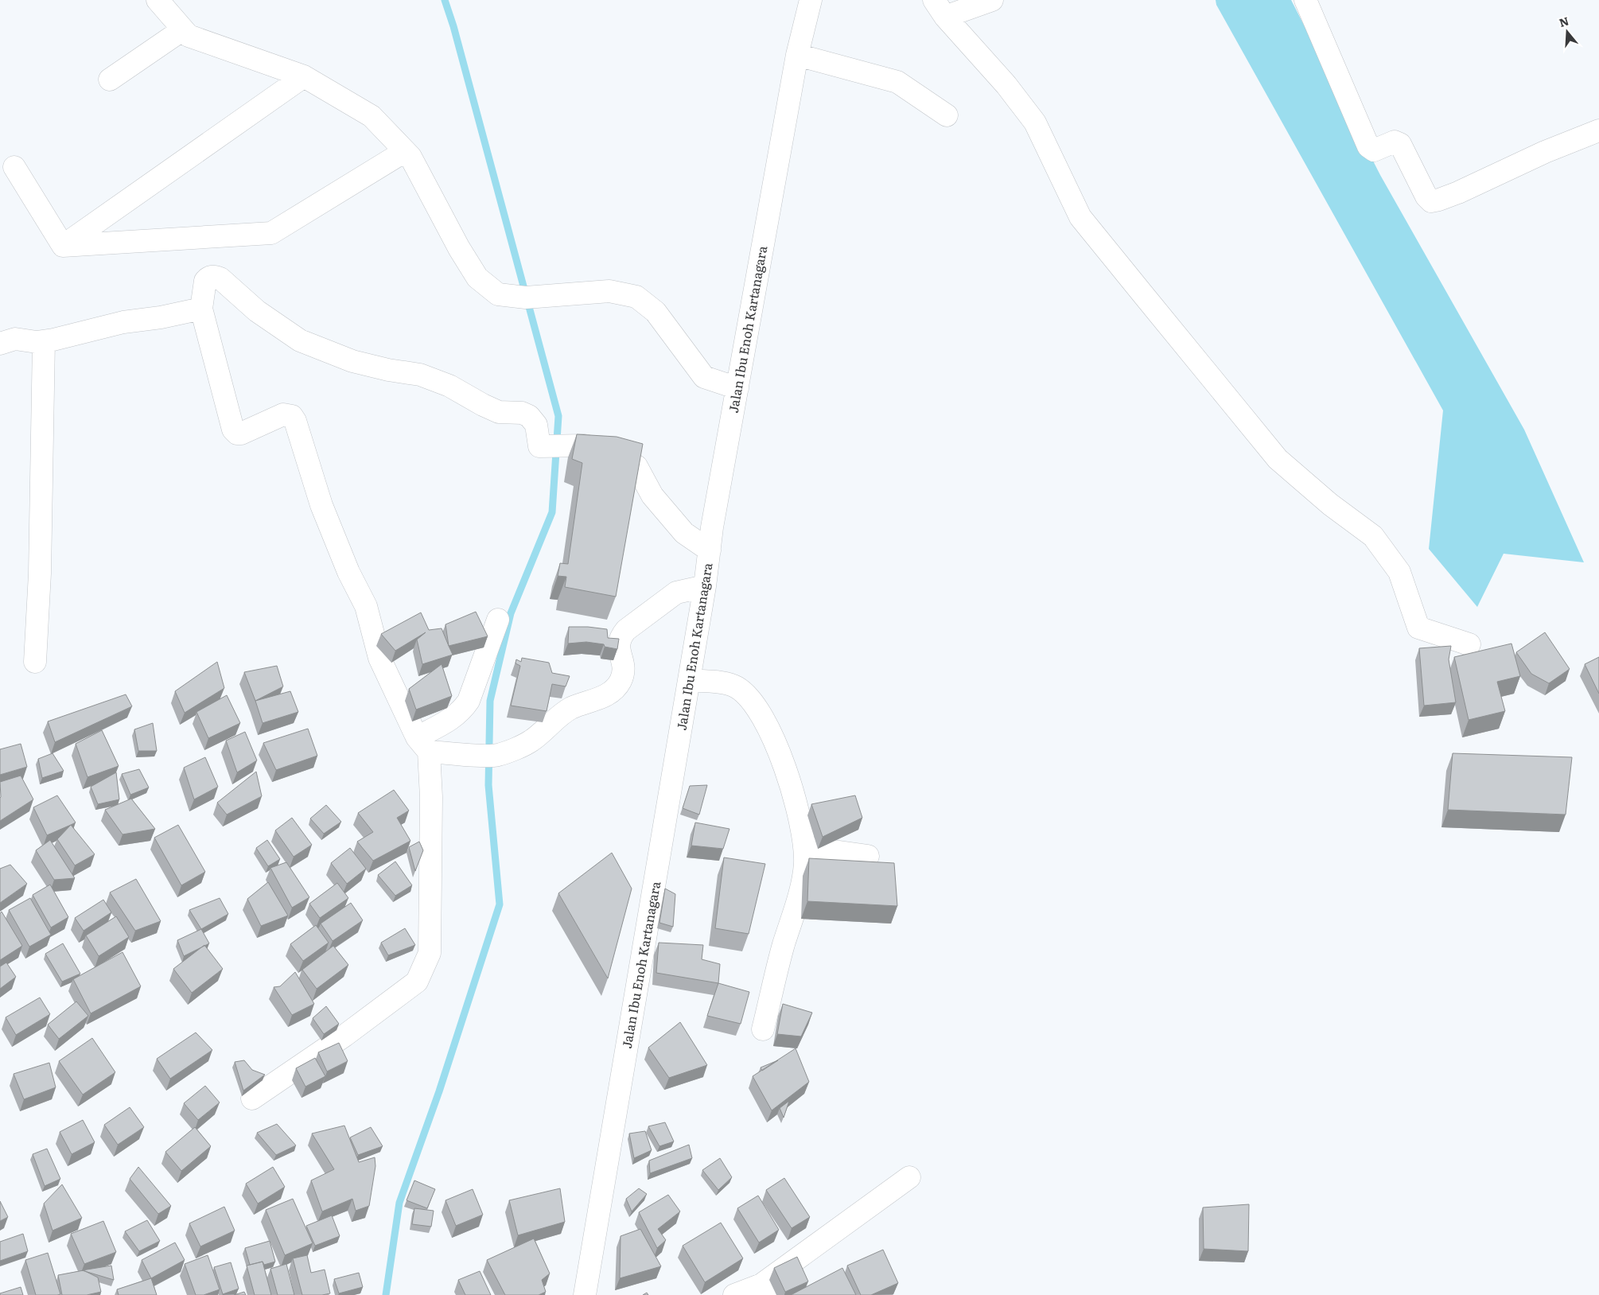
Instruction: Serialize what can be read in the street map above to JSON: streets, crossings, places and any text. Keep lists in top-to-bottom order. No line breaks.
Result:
{"streets":{"street":["Jalan Ibu Enoh Kartanagara"]},"north":"top"}
